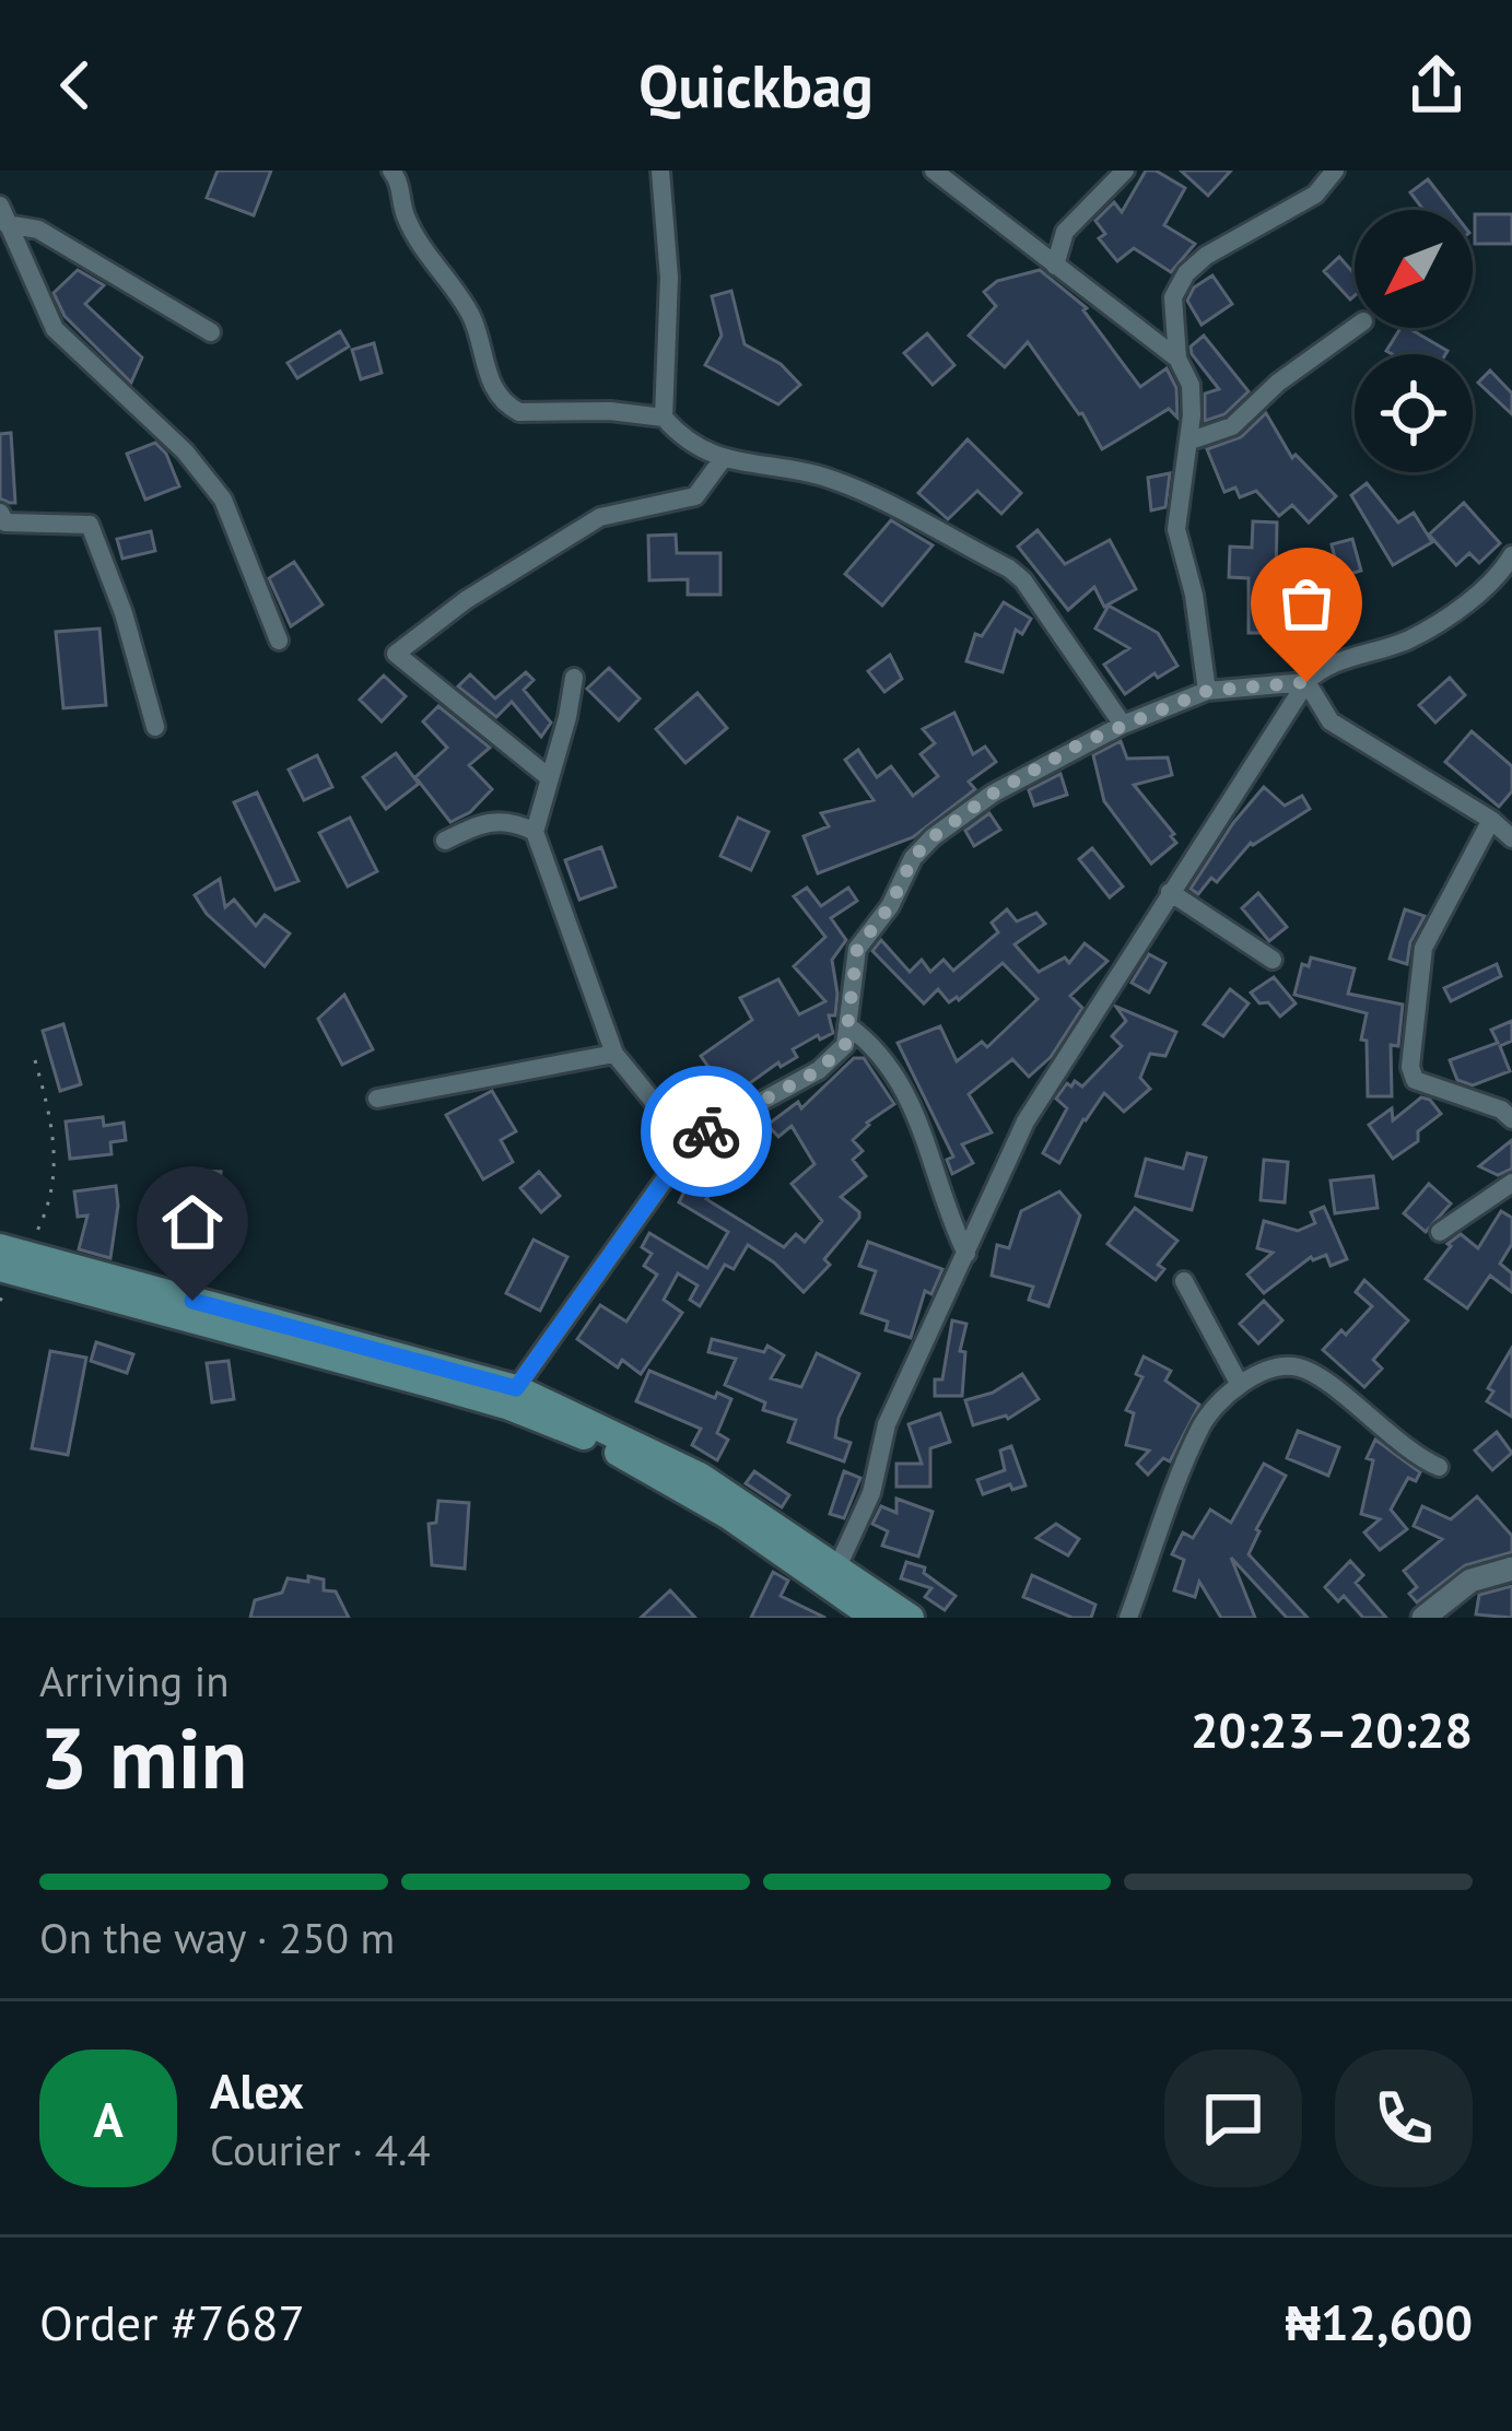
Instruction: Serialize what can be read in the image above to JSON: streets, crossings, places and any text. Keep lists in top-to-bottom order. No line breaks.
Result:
{"north":"bottom left","page":{"header":"Quickbag","heading":["3 min","Arriving in","20:23–20:28"],"panel":["Alex","Courier · 4.4","Order #7687","₦12,600"],"bar":"On the way · 250 m","round":"A"}}
